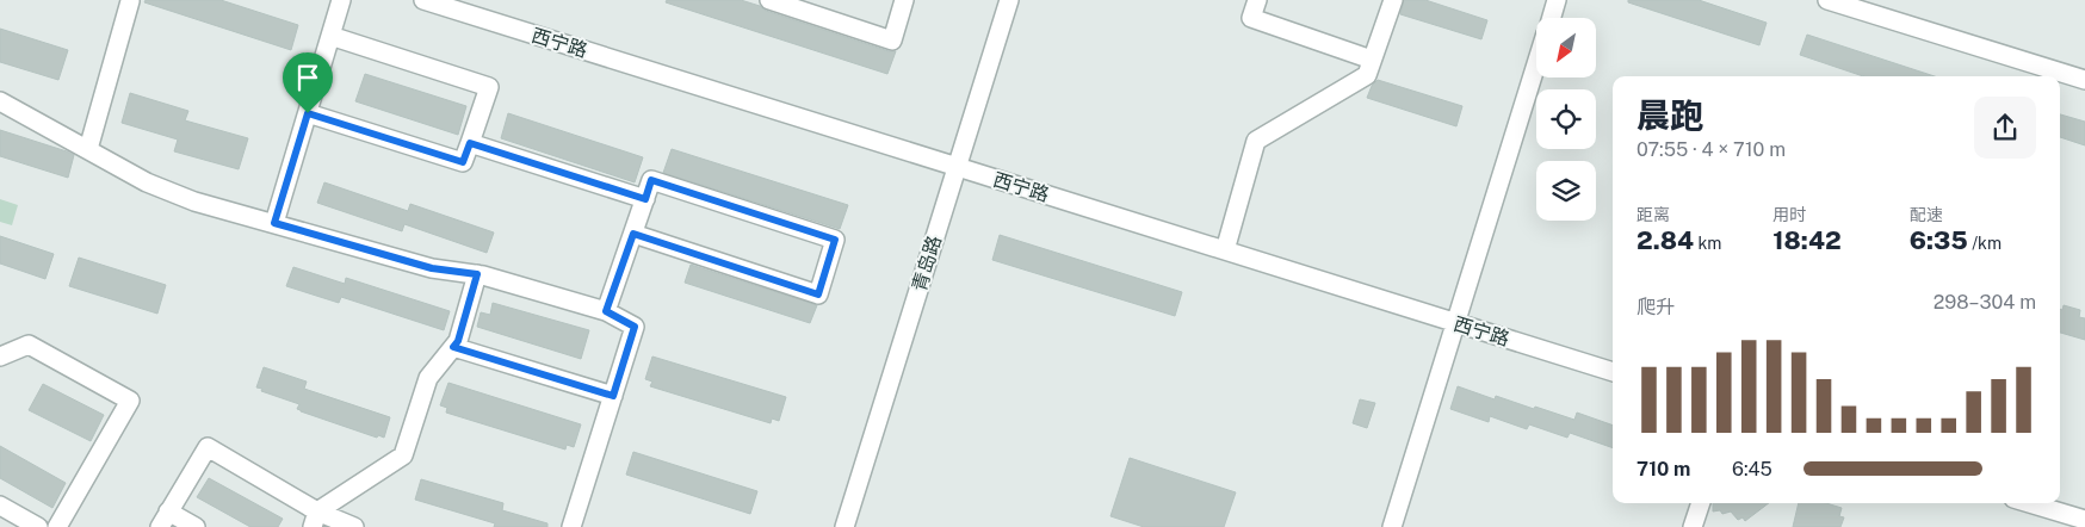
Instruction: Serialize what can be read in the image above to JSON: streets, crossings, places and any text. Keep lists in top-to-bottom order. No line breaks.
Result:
{"streets":{"street":["西宁路","青岛路"]},"crossings":[["西宁路","青岛路"]],"north":"bottom left","page":{"heading":["晨跑","07:55 · 4 × 710 m"],"stats":[["距离","2.84 km"],["用时","18:42"],["配速","6:35 /km"]],"chart":["爬升","298–304 m"],"list":[{"name":"710 m","note":"6:45"}]}}
